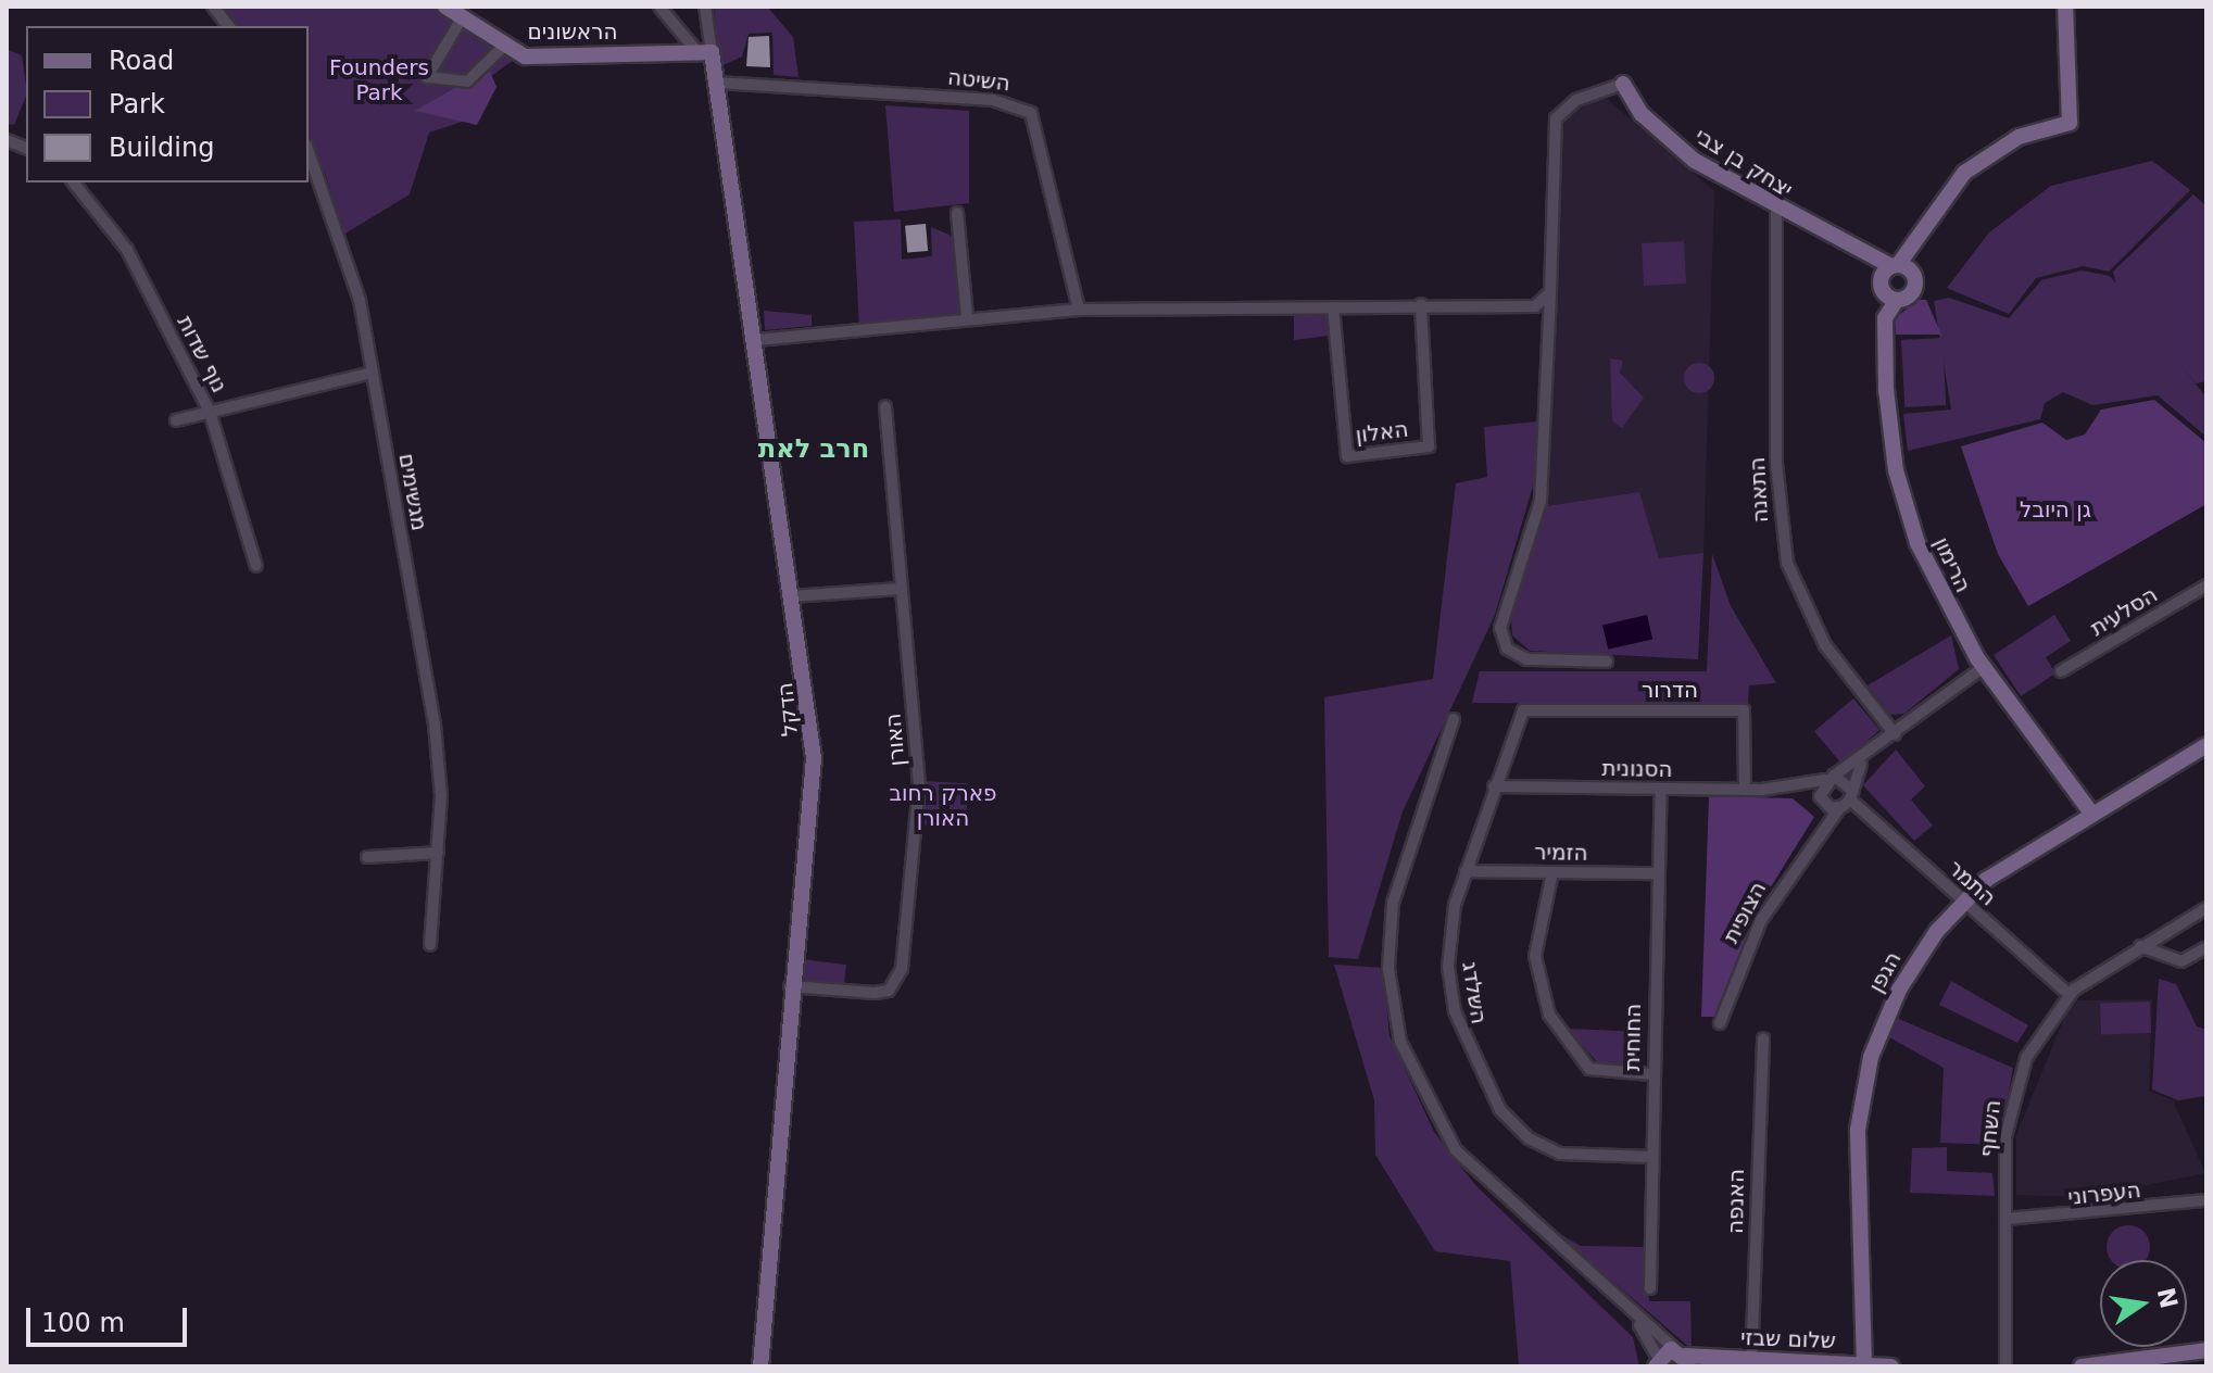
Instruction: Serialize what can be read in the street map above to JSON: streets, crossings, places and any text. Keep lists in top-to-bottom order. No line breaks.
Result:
{"streets":{"street":["הראשונים","השיטה","יצחק בן צבי","נוף שדות","האלון","התאנה","מגשימים","הרימון","הסלעית","הדרור","הדקל","האורן","הסנונית","הזמיר","התמר","הצופית","הגפן","השלדג","החוחית","השחף","העפרוני","האנפה","שלום שבזי"]},"crossings":[["הראשונים","הדקל"],["השיטה","הדקל"],["יצחק בן צבי","התאנה"],["הרימון","הגפן"],["הדרור","הסנונית"],["הדרור","השלדג"],["הדקל","האורן"],["הסנונית","התמר"],["הסנונית","הצופית"],["הסנונית","השלדג"],["הסנונית","החוחית"],["הזמיר","השלדג"],["הזמיר","החוחית"],["התמר","הצופית"],["התמר","הגפן"],["התמר","השחף"],["הגפן","שלום שבזי"],["השלדג","החוחית"],["השחף","העפרוני"],["האנפה","שלום שבזי"]],"districts":["חרב לאת"],"parks":["Founders Park","גן היובל","פארק רחוב האורן"],"legend":["Road","Park","Building"],"scale_bar":"100 m","north":"right"}
